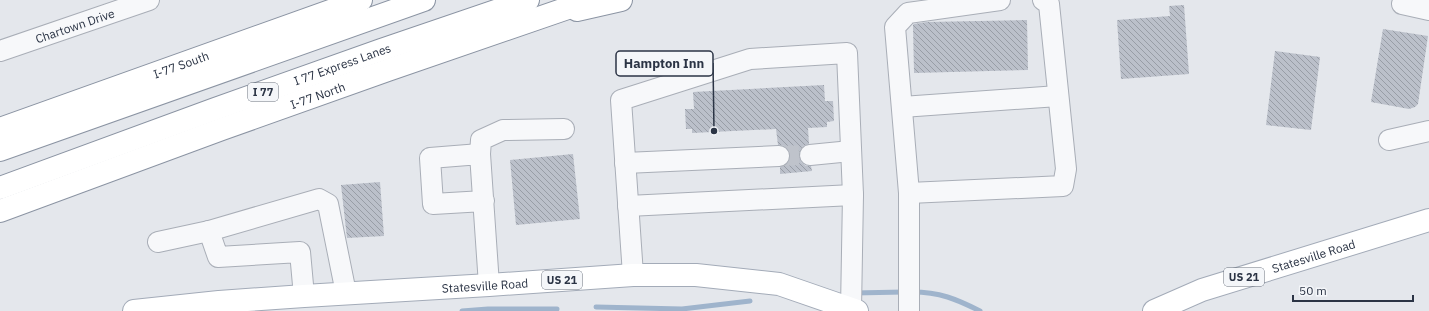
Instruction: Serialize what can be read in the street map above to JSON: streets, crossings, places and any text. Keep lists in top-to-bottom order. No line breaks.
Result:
{"streets":{"main road":["I-77 South","I 77 Express Lanes","I 77","I-77 North","Statesville Road","US 21"],"street":["Chartown Drive"]},"places":["Hampton Inn"],"scale_bar":"50 m"}
